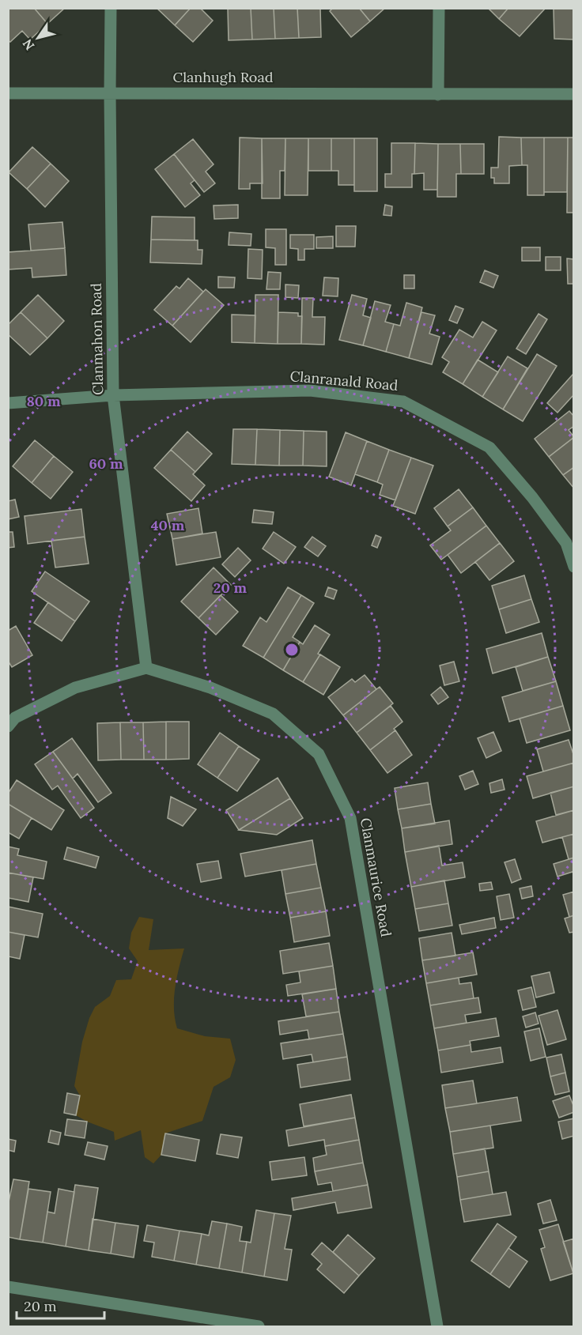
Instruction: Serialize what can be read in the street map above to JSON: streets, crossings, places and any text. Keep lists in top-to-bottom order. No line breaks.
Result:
{"streets":{"street":["Clanhugh Road","Clanmahon Road","Clanranald Road","Clanmaurice Road"]},"crossings":[["Clanhugh Road","Clanmahon Road"],["Clanmahon Road","Clanranald Road"],["Clanmahon Road","Clanmaurice Road"]],"scale_bar":"20 m","north":"bottom left","rings":["80 m","60 m","40 m","20 m"]}
